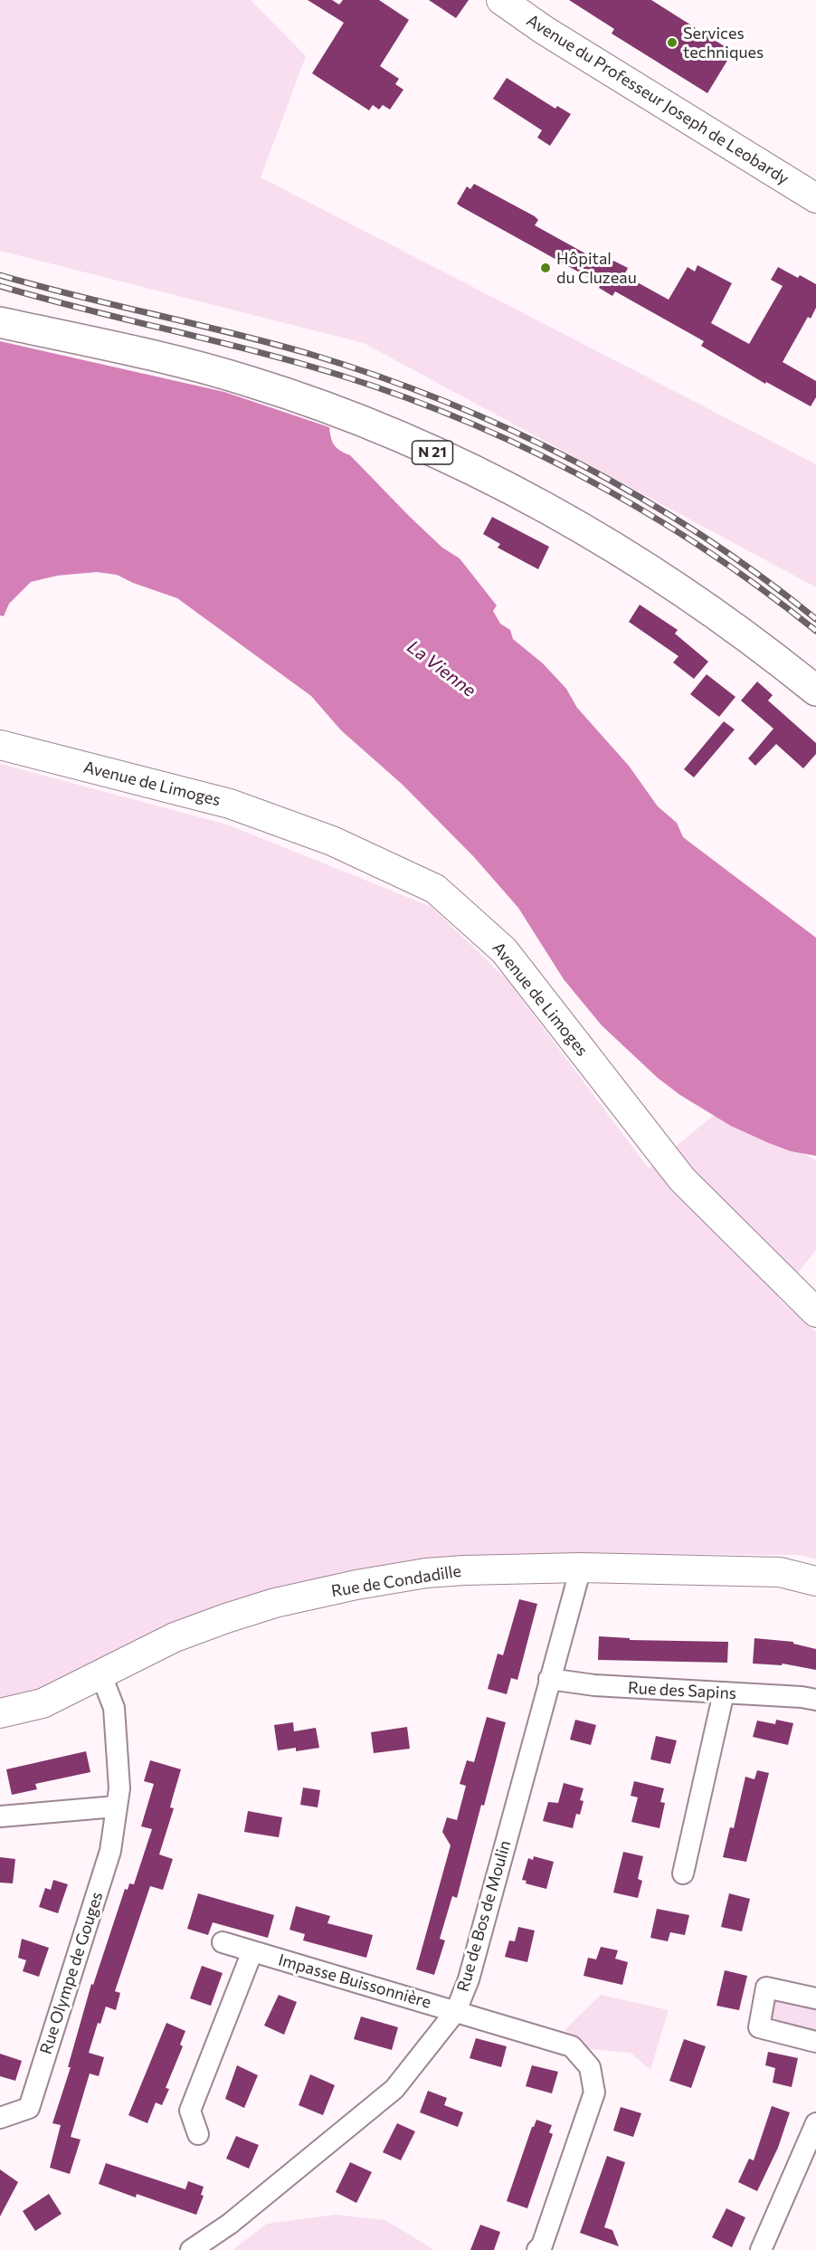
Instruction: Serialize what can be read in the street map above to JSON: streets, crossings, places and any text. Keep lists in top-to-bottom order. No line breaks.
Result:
{"streets":{"main road":["Avenue du Professeur Joseph de Leobardy","N 21","Avenue de Limoges","Rue de Condadille"],"street":["Rue des Sapins","Rue de Bos de Moulin","Rue Olympe de Gouges","Impasse Buissonnière"]},"crossings":[["Rue de Condadille","Rue de Bos de Moulin"],["Rue de Condadille","Rue Olympe de Gouges"],["Rue des Sapins","Rue de Bos de Moulin"],["Rue de Bos de Moulin","Impasse Buissonnière"]],"water":["La Vienne"],"places":["Services techniques","Hôpital du Cluzeau"]}
